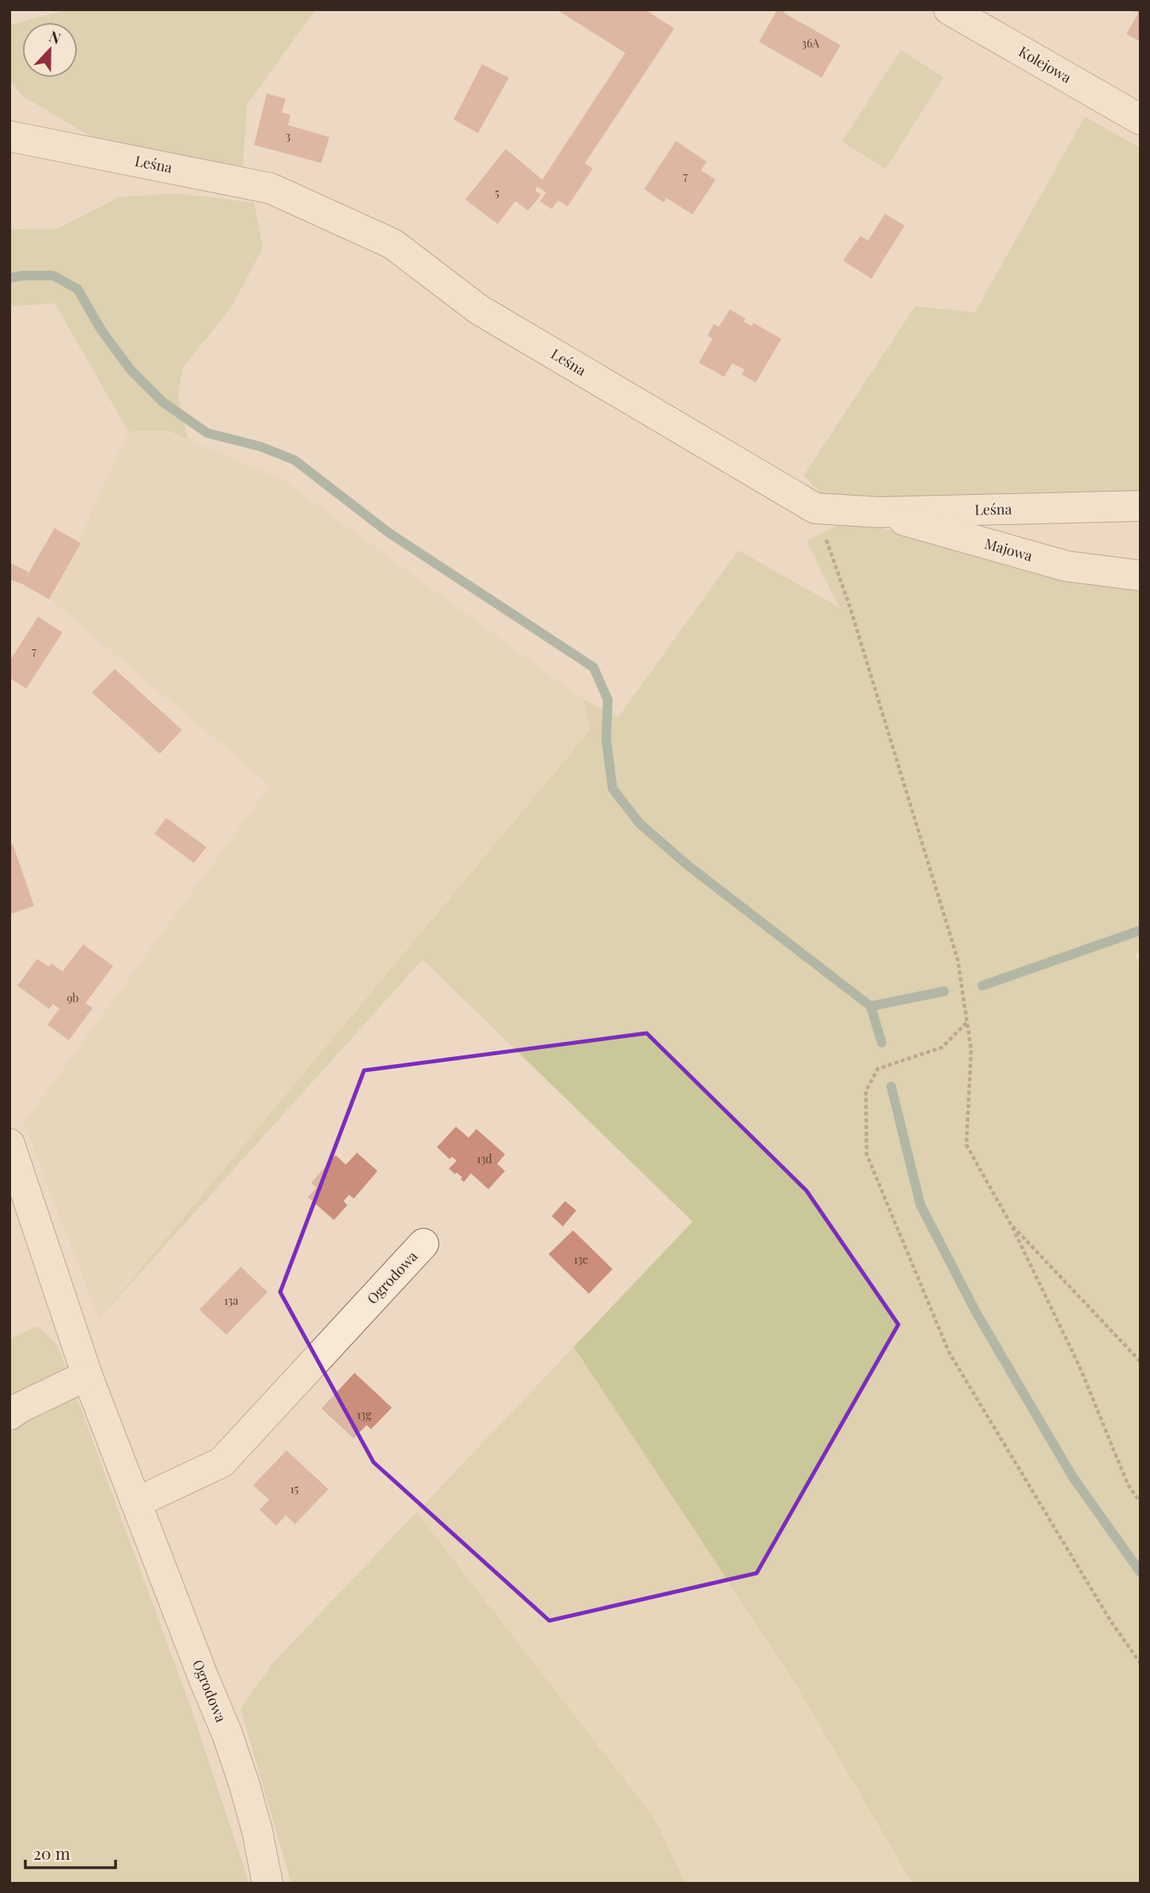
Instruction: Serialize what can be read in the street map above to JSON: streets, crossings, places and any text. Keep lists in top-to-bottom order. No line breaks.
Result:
{"streets":{"street":["Kolejowa","Leśna","Majowa","Ogrodowa"]},"crossings":[["Leśna","Majowa"]],"house_numbers":["36A","3","7","5","7","9b","13d","13e","13a","13g","15"],"scale_bar":"20 m","north":"top"}
